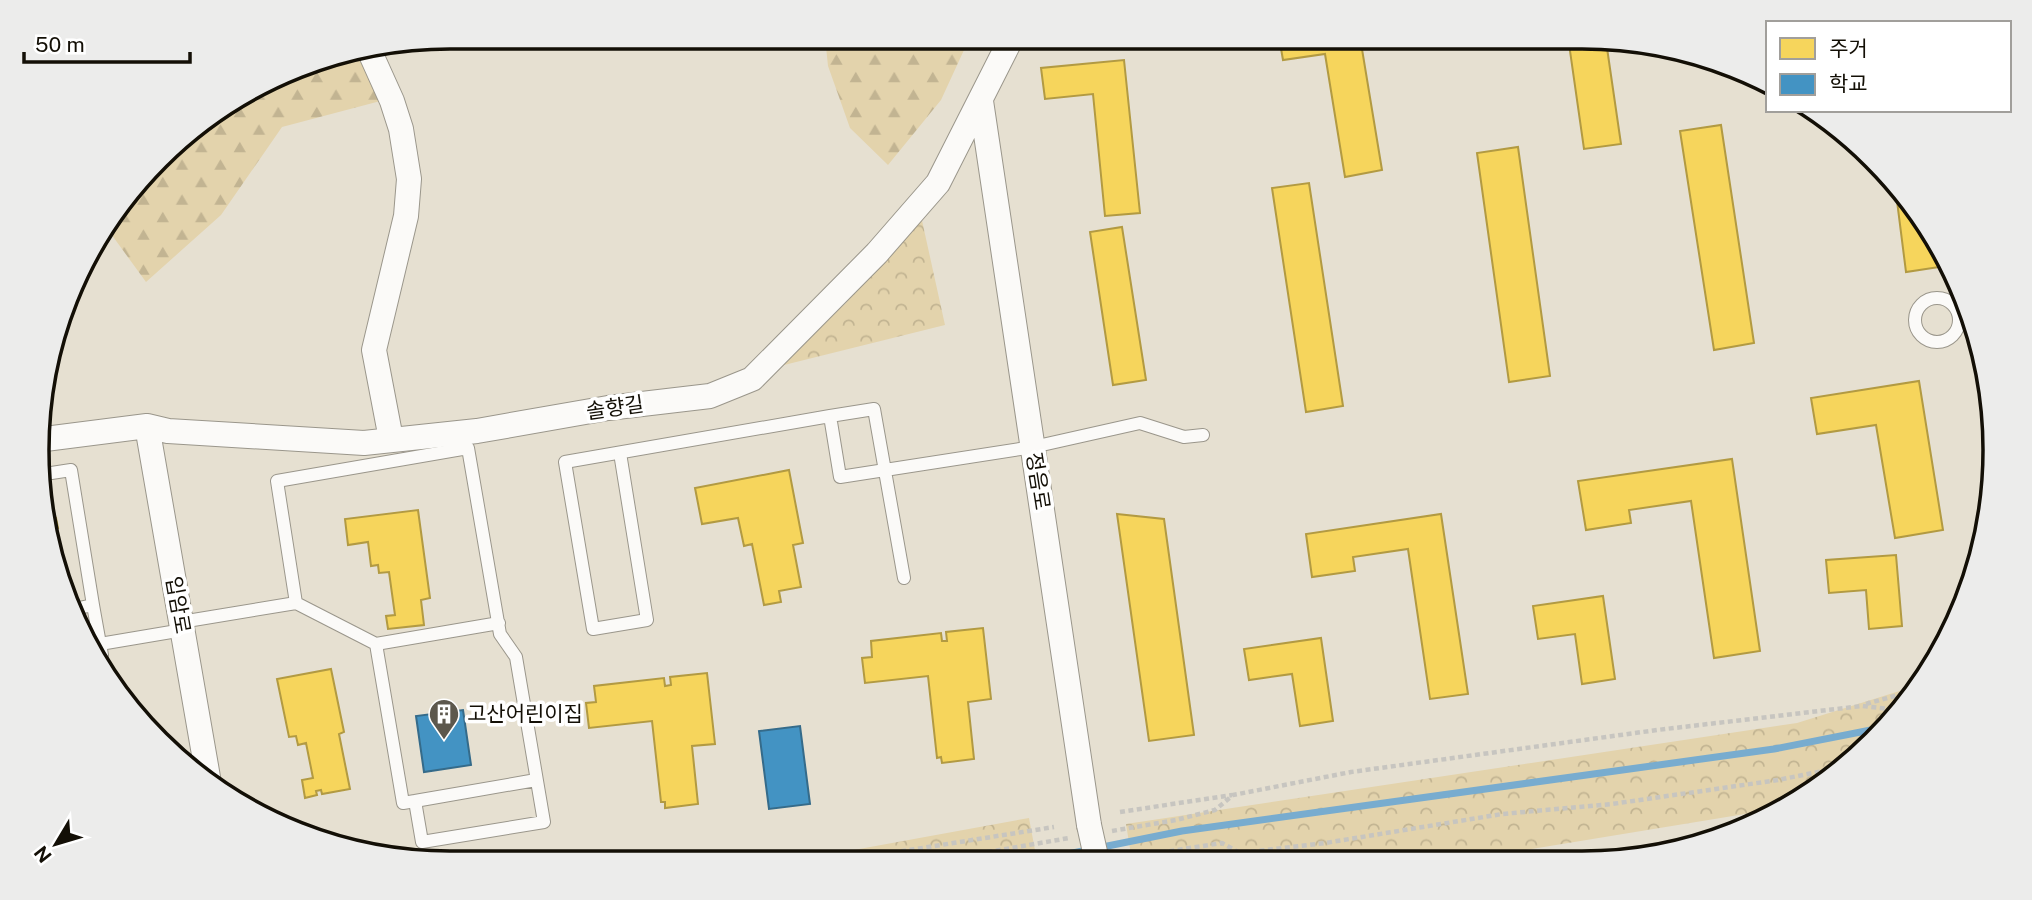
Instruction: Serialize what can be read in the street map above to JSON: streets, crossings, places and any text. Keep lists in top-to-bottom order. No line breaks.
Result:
{"streets":{"street":["솔향길","정음로","입암로"]},"crossings":[["솔향길","정음로"],["솔향길","입암로"]],"places":{"building":["고산어린이집"]},"legend":["주거","학교"],"scale_bar":"50 m","north":"bottom left"}
